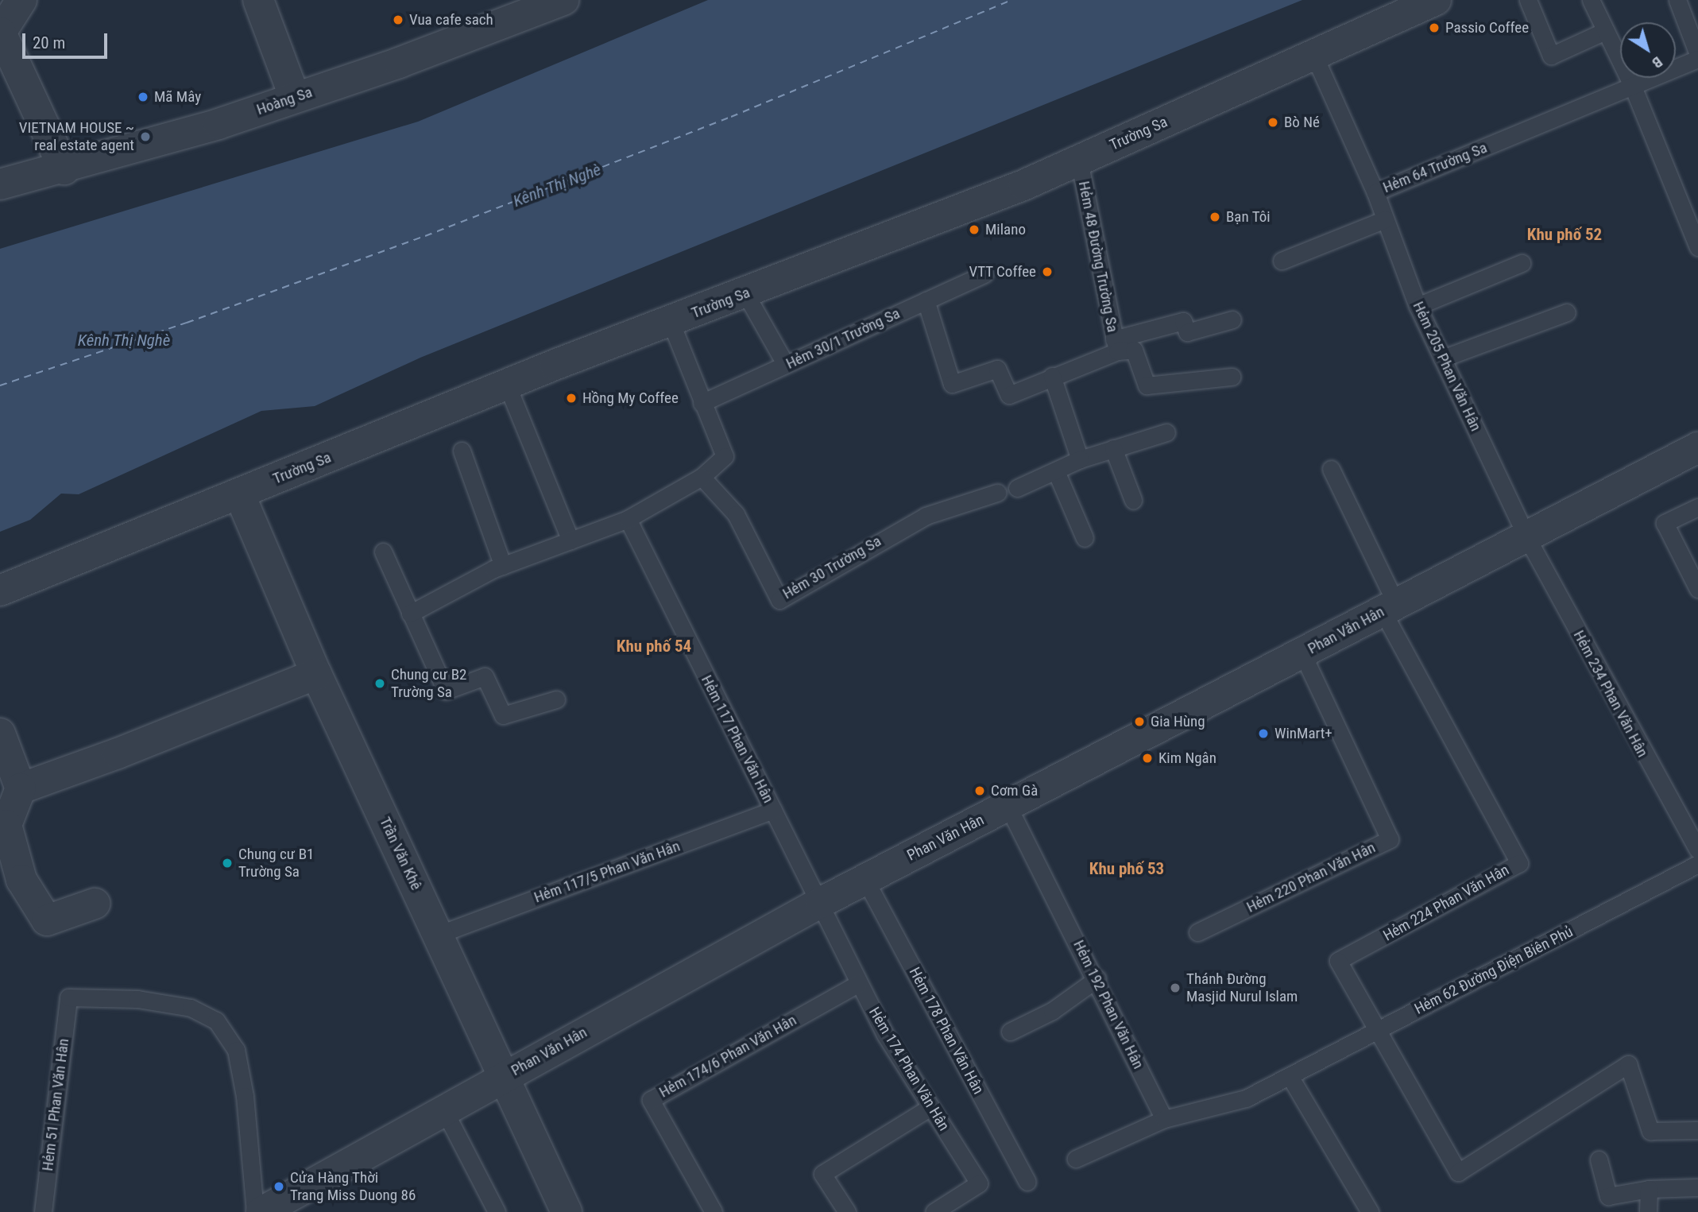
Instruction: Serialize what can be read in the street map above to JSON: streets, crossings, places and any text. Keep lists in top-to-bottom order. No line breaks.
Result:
{"streets":{"street":["Hoàng Sa","Trường Sa","Phan Văn Hân","Trần Văn Khê"],"lane":["Hẻm 64 Trường Sa","Hẻm 48 Đường Trường Sa","Hẻm 30/1 Trường Sa","Hẻm 205 Phan Văn Hân","Hẻm 30 Trường Sa","Hẻm 234 Phan Văn Hân","Hẻm 117 Phan Văn Hân","Hẻm 117/5 Phan Văn Hân","Hẻm 220 Phan Văn Hân","Hẻm 224 Phan Văn Hân","Hẻm 62 Đường Điện Biên Phủ","Hẻm 192 Phan Văn Hân","Hẻm 178 Phan Văn Hân","Hẻm 174/6 Phan Văn Hân","Hẻm 174 Phan Văn Hân","Hẻm 51 Phan Văn Hân"]},"crossings":[["Trường Sa","Hẻm 64 Trường Sa"],["Trường Sa","Hẻm 48 Đường Trường Sa"],["Trường Sa","Trần Văn Khê"],["Hẻm 64 Trường Sa","Hẻm 205 Phan Văn Hân"],["Hẻm 48 Đường Trường Sa","Hẻm 30/1 Trường Sa"],["Hẻm 205 Phan Văn Hân","Phan Văn Hân"],["Hẻm 205 Phan Văn Hân","Hẻm 234 Phan Văn Hân"],["Phan Văn Hân","Hẻm 234 Phan Văn Hân"],["Phan Văn Hân","Hẻm 117 Phan Văn Hân"],["Phan Văn Hân","Trần Văn Khê"],["Phan Văn Hân","Hẻm 220 Phan Văn Hân"],["Phan Văn Hân","Hẻm 224 Phan Văn Hân"],["Phan Văn Hân","Hẻm 192 Phan Văn Hân"],["Phan Văn Hân","Hẻm 178 Phan Văn Hân"],["Phan Văn Hân","Hẻm 174 Phan Văn Hân"],["Hẻm 117 Phan Văn Hân","Hẻm 117/5 Phan Văn Hân"],["Hẻm 117 Phan Văn Hân","Hẻm 174 Phan Văn Hân"],["Trần Văn Khê","Hẻm 117/5 Phan Văn Hân"],["Hẻm 224 Phan Văn Hân","Hẻm 62 Đường Điện Biên Phủ"],["Hẻm 62 Đường Điện Biên Phủ","Hẻm 192 Phan Văn Hân"],["Hẻm 174/6 Phan Văn Hân","Hẻm 174 Phan Văn Hân"]],"districts":["Khu phố 52","Khu phố 54","Khu phố 53"],"water":["Kênh Thị Nghè"],"places":["Vua cafe sach","Passio Coffee","Mã Mây","Bò Né","VIETNAM HOUSE ~ real estate agent","Bạn Tôi","Milano","VTT Coffee","Hồng My Coffee","Chung cư B2 Trường Sa","Gia Hùng","WinMart+","Kim Ngân","Cơm Gà","Chung cư B1 Trường Sa","Thánh Đường Masjid Nurul Islam","Cửa Hàng Thời Trang Miss Duong 86"],"scale_bar":"20 m","north":"bottom right"}
